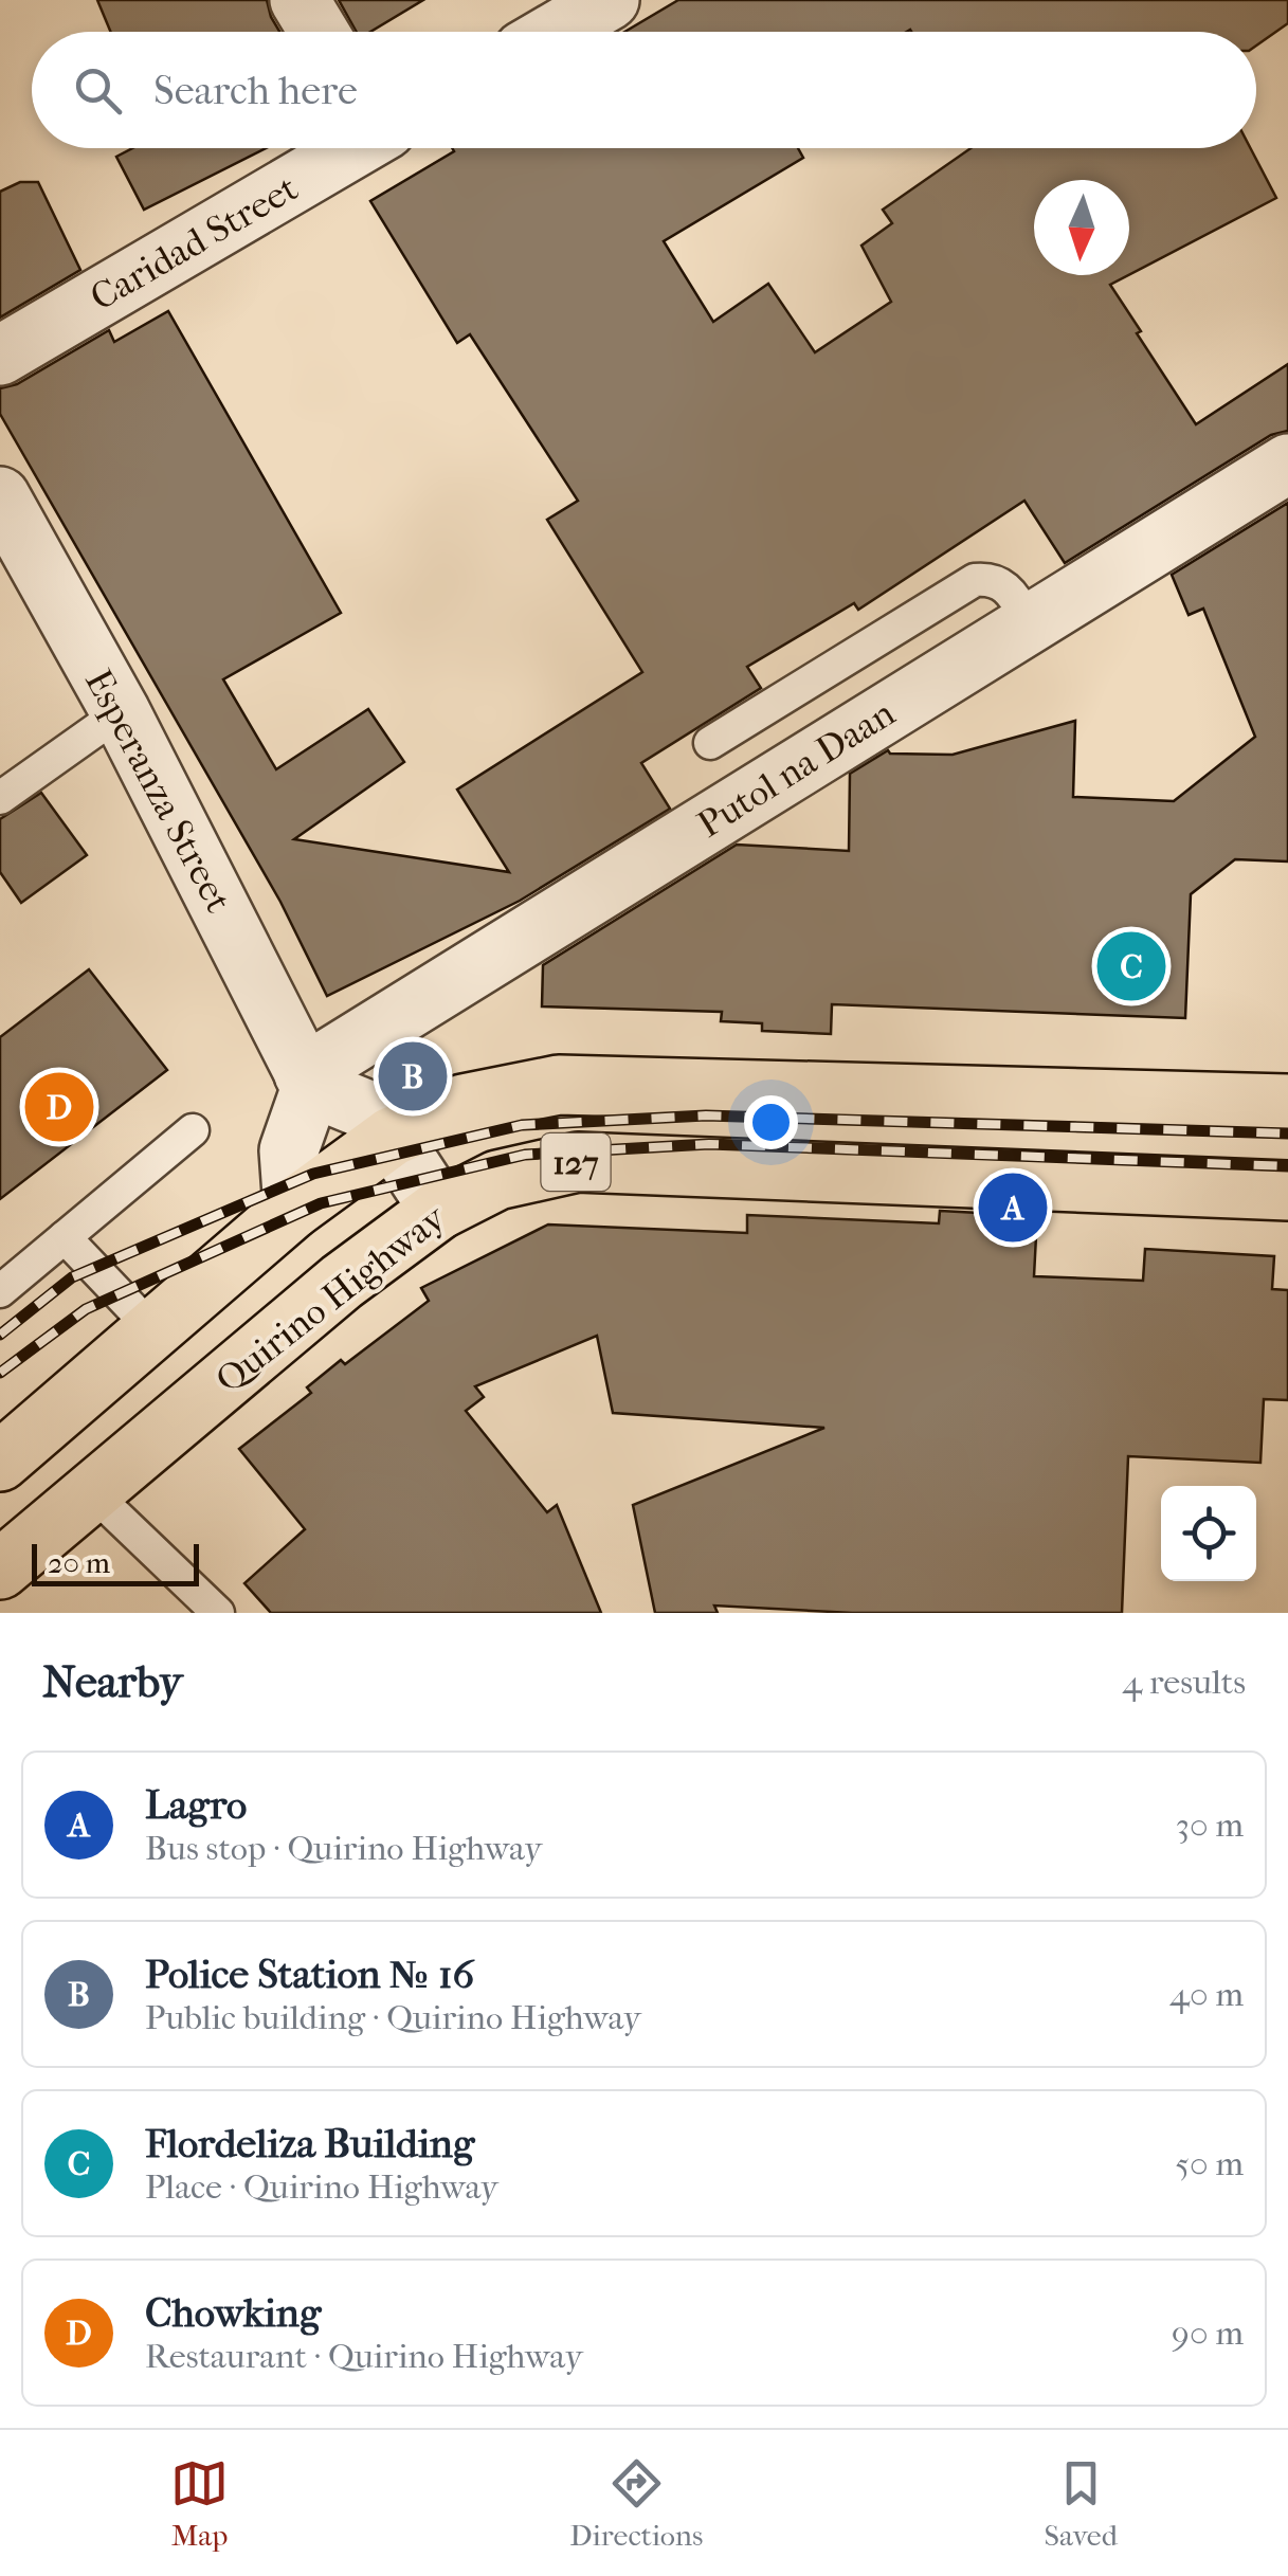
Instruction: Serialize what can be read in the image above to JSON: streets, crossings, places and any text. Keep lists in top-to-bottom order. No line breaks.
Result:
{"streets":{"main road":["127","Quirino Highway"],"street":["Caridad Street","Putol na Daan","Esperanza Street"]},"crossings":[["Putol na Daan","Esperanza Street"]],"scale_bar":"20 m","north":"bottom","page":{"search":"Search here","pins":["C","B","D","A"],"scale":"20 m","heading":["Nearby","4 results"],"list":[{"mark":"A","name":"Lagro","note":"Bus stop · Quirino Highway","value":"30 m"},{"mark":"B","name":"Police Station № 16","note":"Public building · Quirino Highway","value":"40 m"},{"mark":"C","name":"Flordeliza Building","note":"Place · Quirino Highway","value":"50 m"},{"mark":"D","name":"Chowking","note":"Restaurant · Quirino Highway","value":"90 m"}],"nav":["Map","Directions","Saved"]}}
